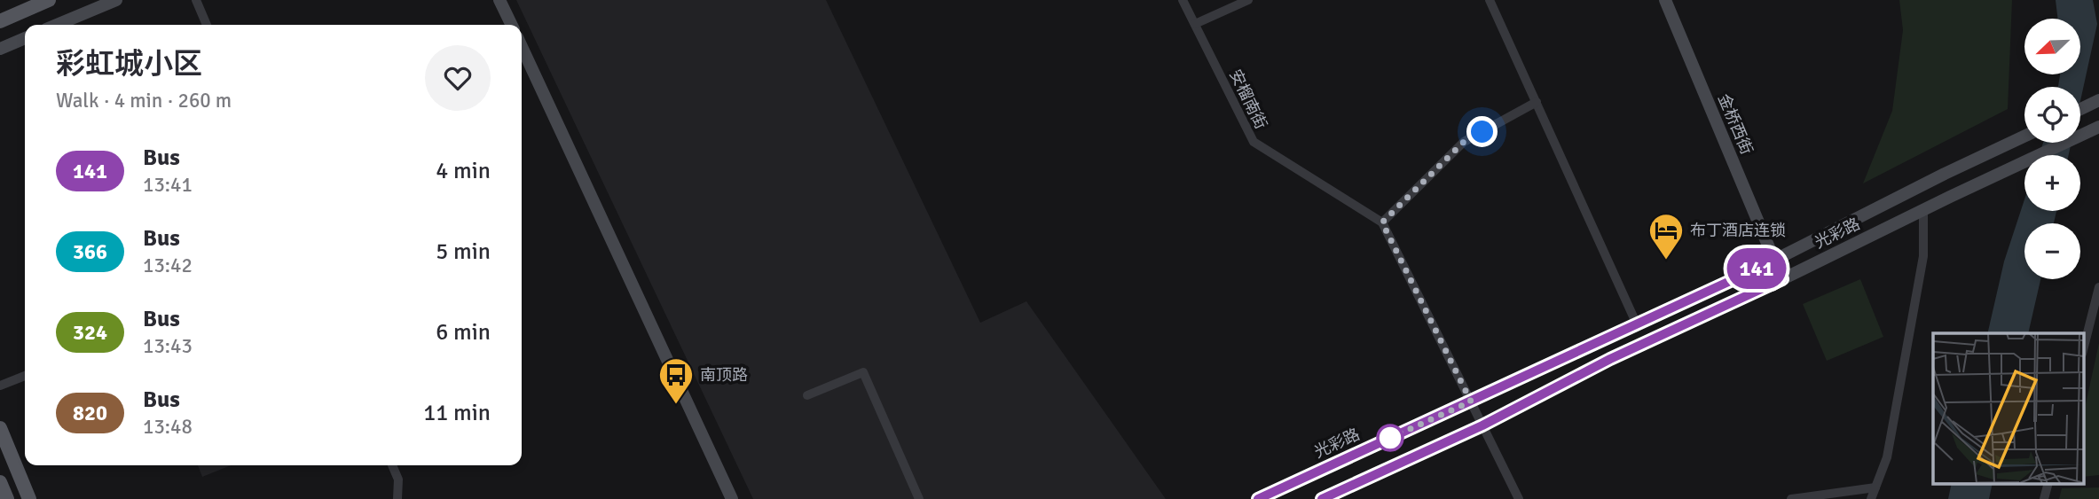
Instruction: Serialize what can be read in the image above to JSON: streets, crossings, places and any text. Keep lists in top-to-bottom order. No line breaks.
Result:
{"streets":{"main road":["金桥西街","光彩路"],"street":["安榴南街"]},"crossings":[["金桥西街","光彩路"]],"places":{"hotel":["布丁酒店连锁"],"bus stop":["南顶路"]},"lines":["bus line 141"],"north":"bottom left","page":{"on_map":"141","map_buttons":["+","−"],"heading":["彩虹城小区","Walk · 4 min · 260 m"],"list":[{"mark":"141","name":"Bus","note":"13:41","value":"4 min"},{"mark":"366","name":"Bus","note":"13:42","value":"5 min"},{"mark":"324","name":"Bus","note":"13:43","value":"6 min"},{"mark":"820","name":"Bus","note":"13:48","value":"11 min"}]}}
